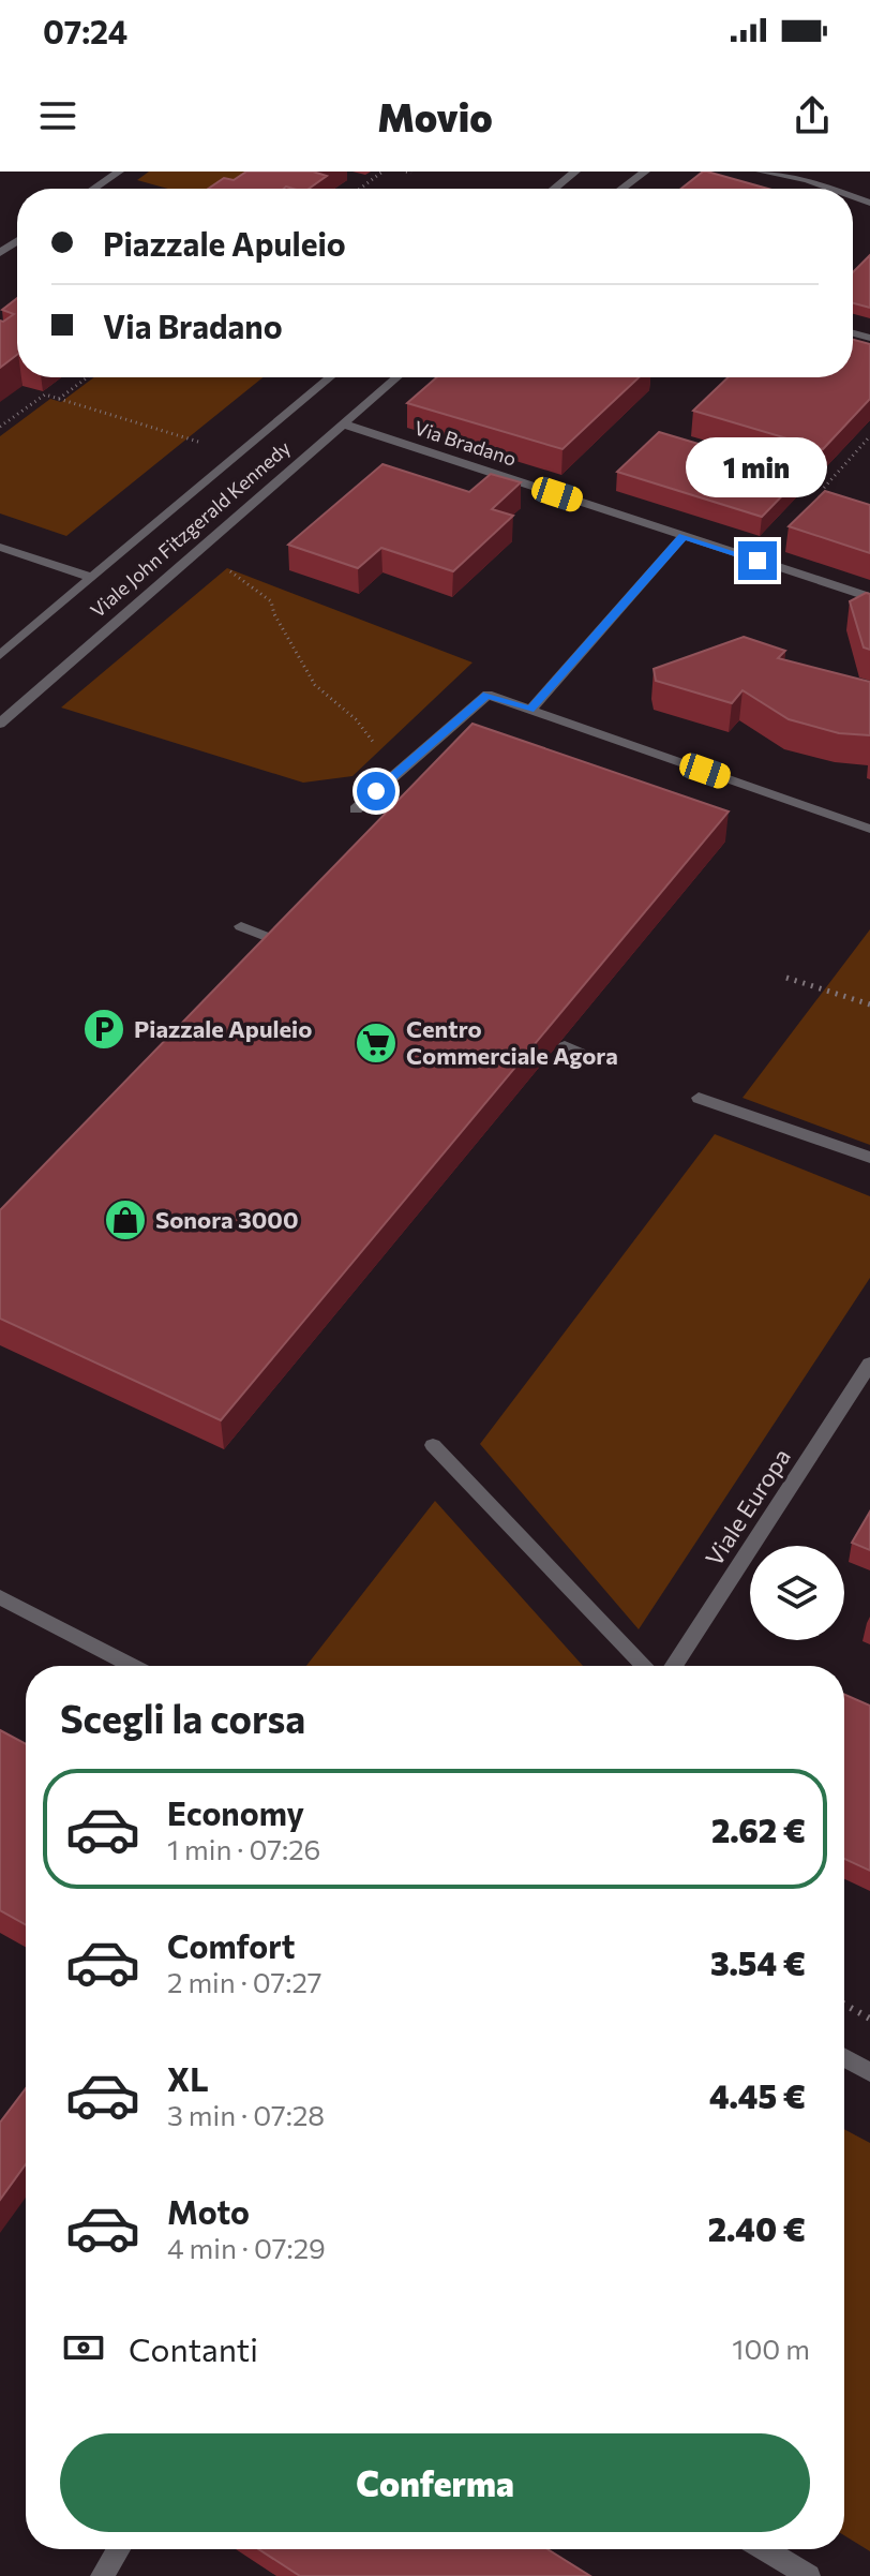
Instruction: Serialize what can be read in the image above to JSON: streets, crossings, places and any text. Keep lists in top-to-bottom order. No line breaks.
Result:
{"streets":{"street":["Via Bradano","Viale John Fitzgerald Kennedy","Viale Europa"]},"crossings":[["Via Bradano","Viale John Fitzgerald Kennedy"]],"places":{"parking":["Piazzale Apuleio"],"supermarket":["Centro Commerciale Agora"],"shop":["Sonora 3000"]},"page":{"status":"07:24","header":"Movio","banner":["Piazzale Apuleio","Via Bradano"],"bubble":"1 min","heading":"Scegli la corsa","list":[{"name":"Economy","note":"1 min · 07:26","value":"2.62 €"},{"name":"Comfort","note":"2 min · 07:27","value":"3.54 €"},{"name":"XL","note":"3 min · 07:28","value":"4.45 €"},{"name":"Moto","note":"4 min · 07:29","value":"2.40 €"}],"pay":["Contanti","100 m"],"buttons":"Conferma"}}
